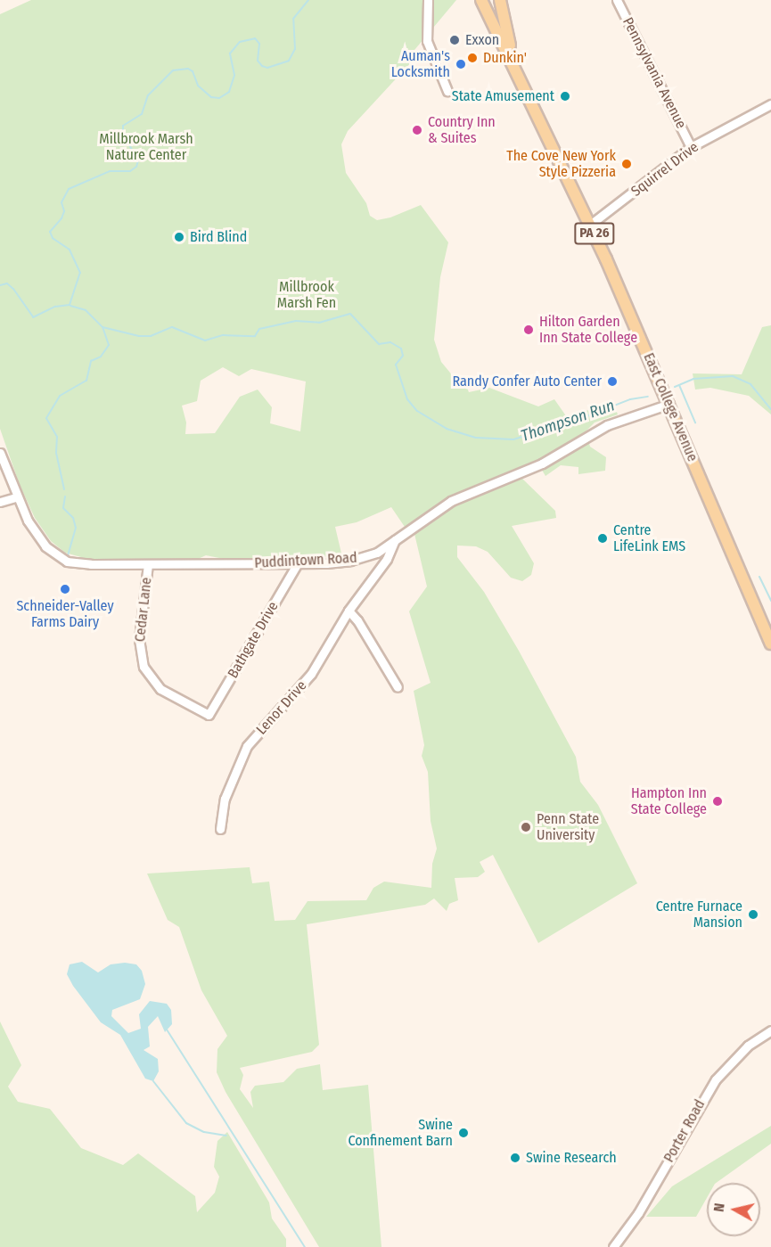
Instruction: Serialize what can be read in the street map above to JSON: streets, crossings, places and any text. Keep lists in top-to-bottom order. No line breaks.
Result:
{"streets":{"main road":["PA 26","East College Avenue"],"street":["Pennsylvania Avenue","Squirrel Drive","Puddintown Road","Cedar Lane","Bathgate Drive","Lenor Drive","Porter Road"]},"crossings":[["Pennsylvania Avenue","Squirrel Drive"],["Squirrel Drive","East College Avenue"],["East College Avenue","Puddintown Road"],["Puddintown Road","Cedar Lane"],["Puddintown Road","Bathgate Drive"],["Puddintown Road","Lenor Drive"],["Cedar Lane","Bathgate Drive"]],"water":["Thompson Run"],"parks":["Millbrook Marsh Nature Center","Millbrook Marsh Fen"],"places":["Exxon","Dunkin'","Auman's Locksmith","State Amusement","Country Inn & Suites","The Cove New York Style Pizzeria","Bird Blind","Hilton Garden Inn State College","Randy Confer Auto Center","Centre LifeLink EMS","Schneider-Valley Farms Dairy","Hampton Inn State College","Penn State University","Centre Furnace Mansion","Swine Confinement Barn","Swine Research"],"north":"left"}
